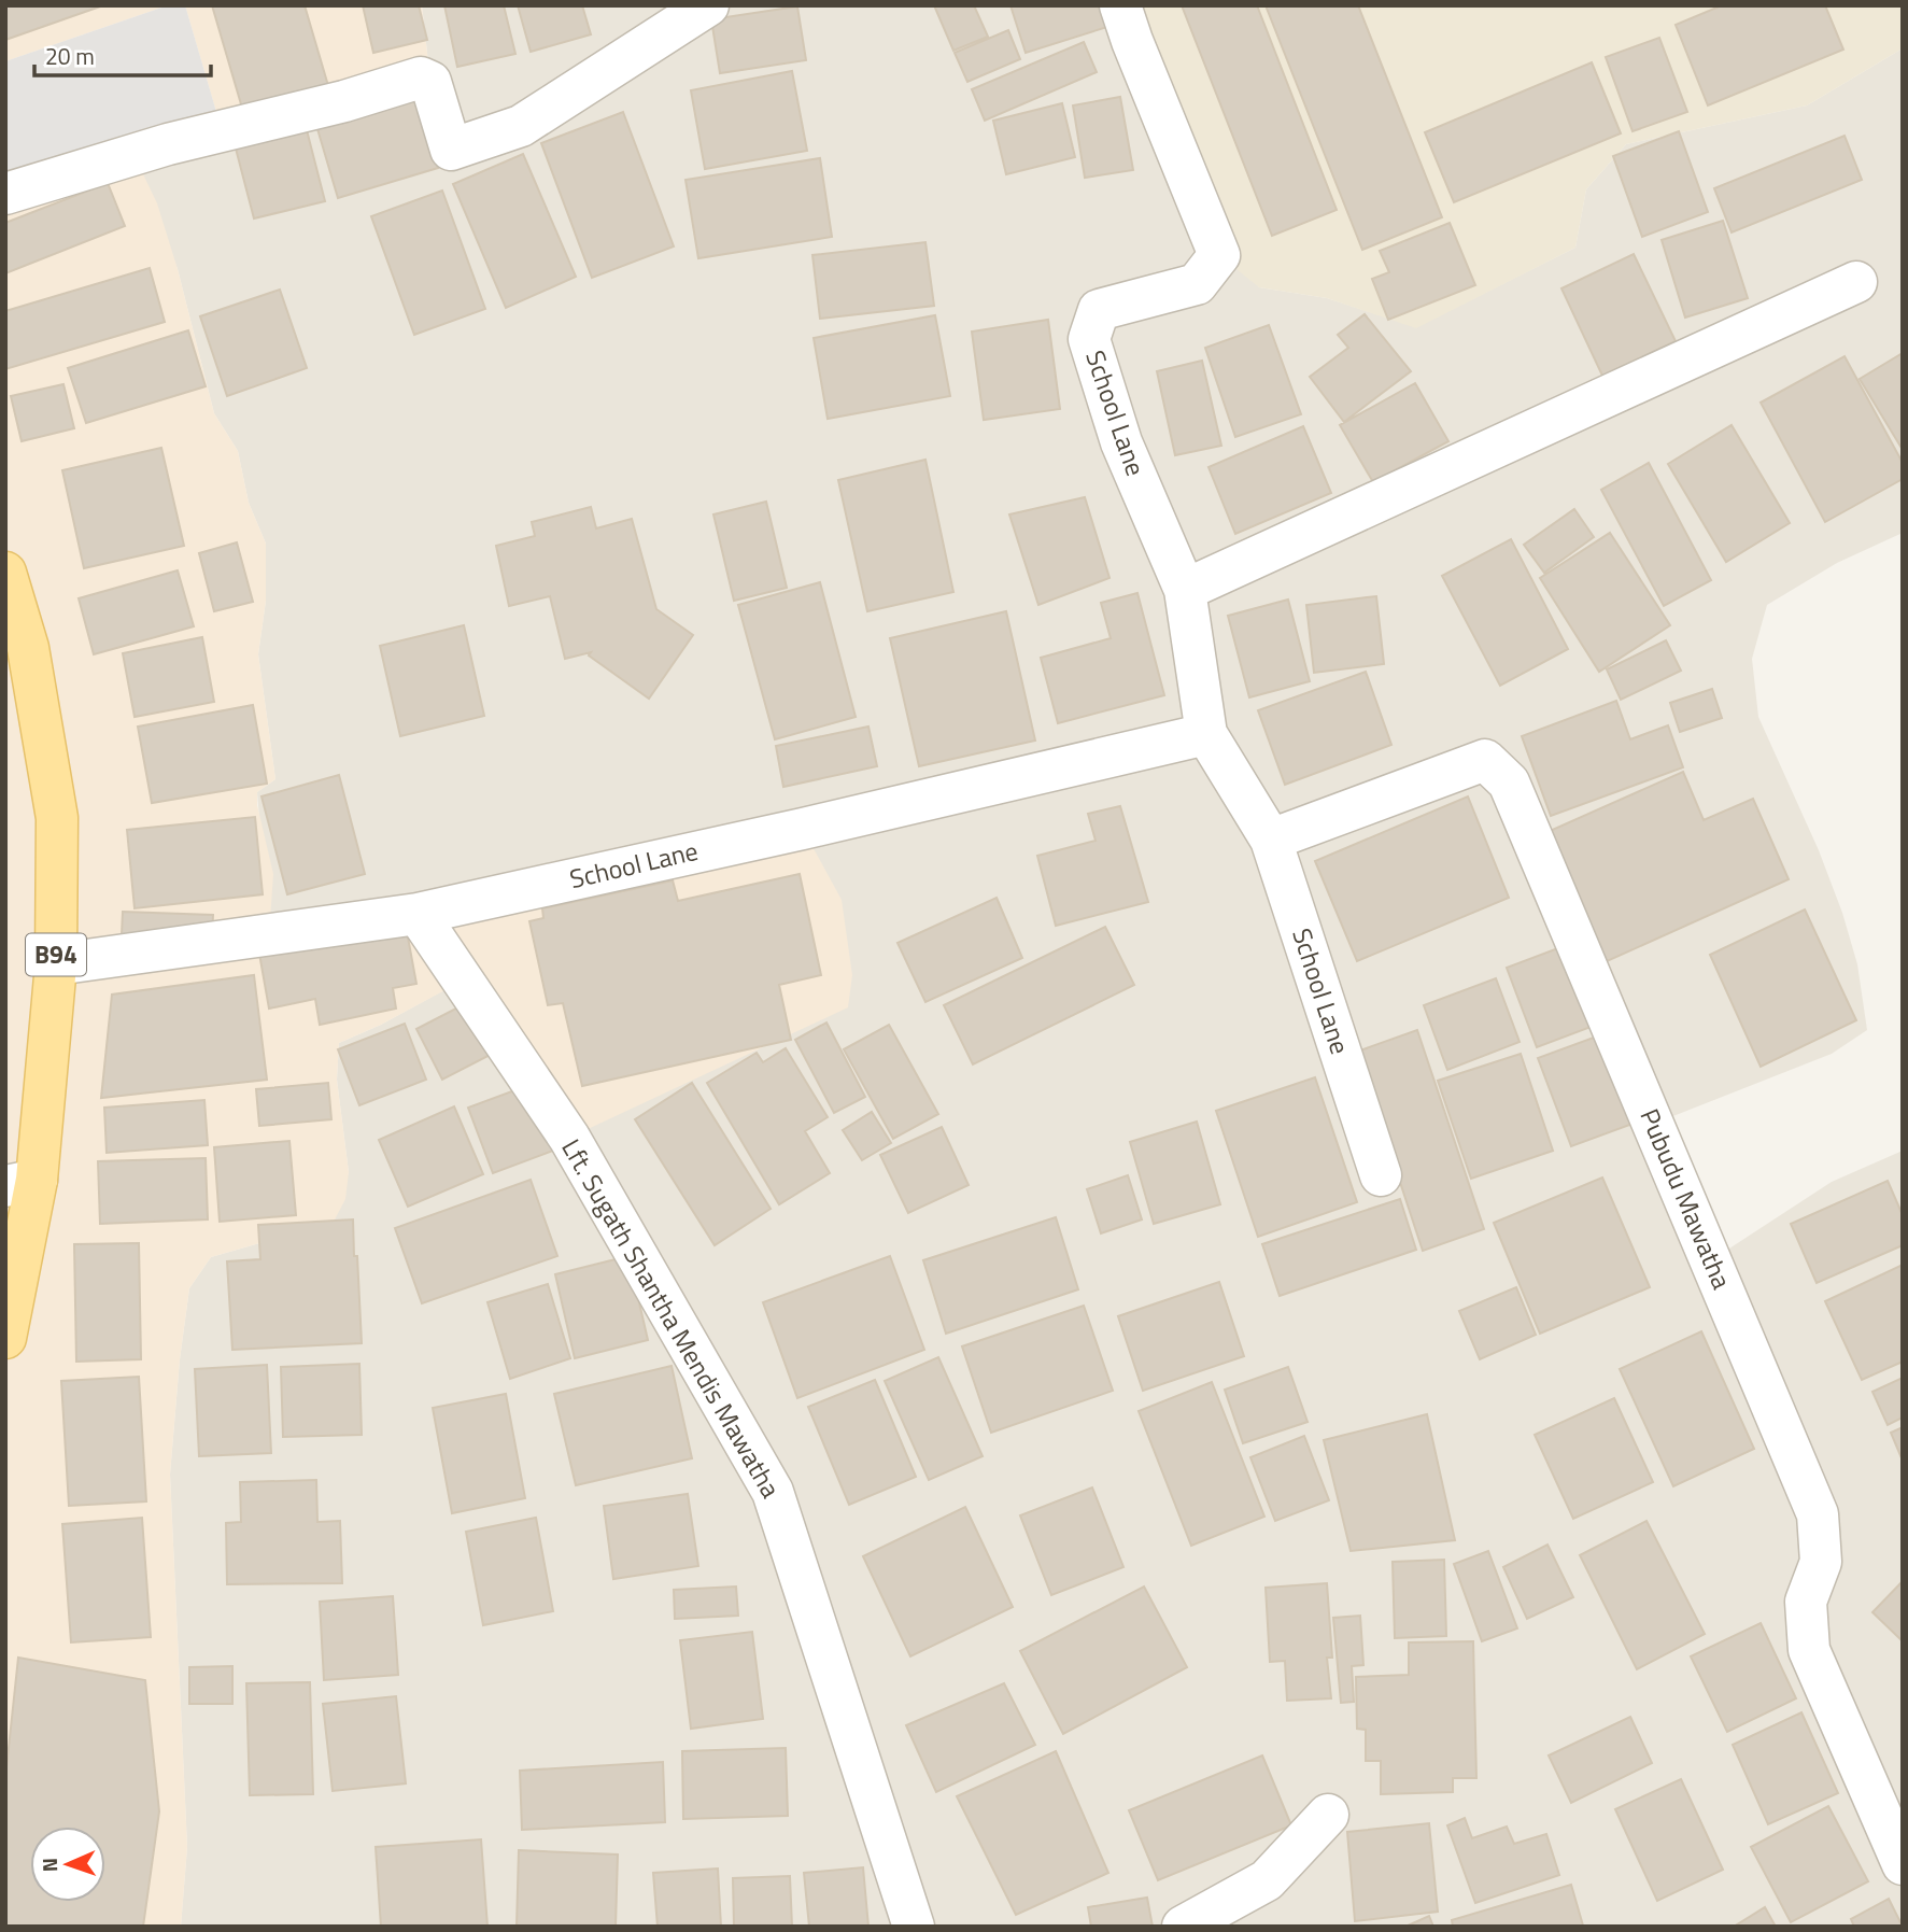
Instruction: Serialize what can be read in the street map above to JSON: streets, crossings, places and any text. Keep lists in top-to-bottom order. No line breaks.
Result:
{"streets":{"main road":["B94"],"street":["School Lane","Pubudu Mawatha","Lft. Sugath Shantha Mendis Mawatha"]},"crossings":[["School Lane","B94"],["School Lane","Pubudu Mawatha"],["School Lane","Lft. Sugath Shantha Mendis Mawatha"]],"scale_bar":"20 m","north":"left"}
